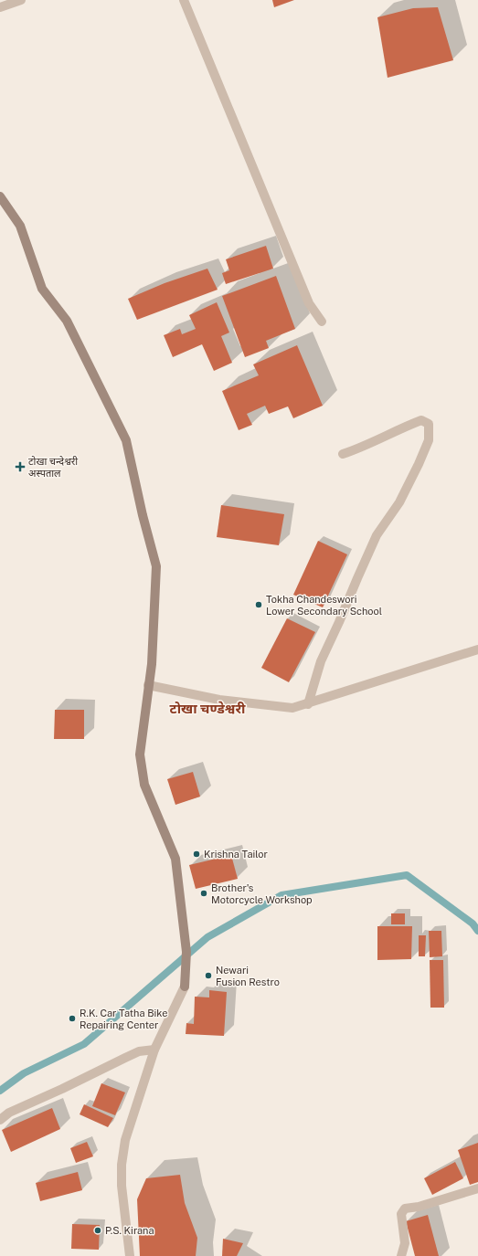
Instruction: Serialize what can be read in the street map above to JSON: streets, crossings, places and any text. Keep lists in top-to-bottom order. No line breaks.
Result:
{"districts":["टोखा चण्डेश्वरी"],"places":{"health":["टोखा चन्देश्वरी अस्पताल"],"other":["Tokha Chandeswori Lower Secondary School","Krishna Tailor","Brother's Motorcycle Workshop","Newari Fusion Restro","R.K. Car Tatha Bike Repairing Center","P.S. Kirana"]}}
